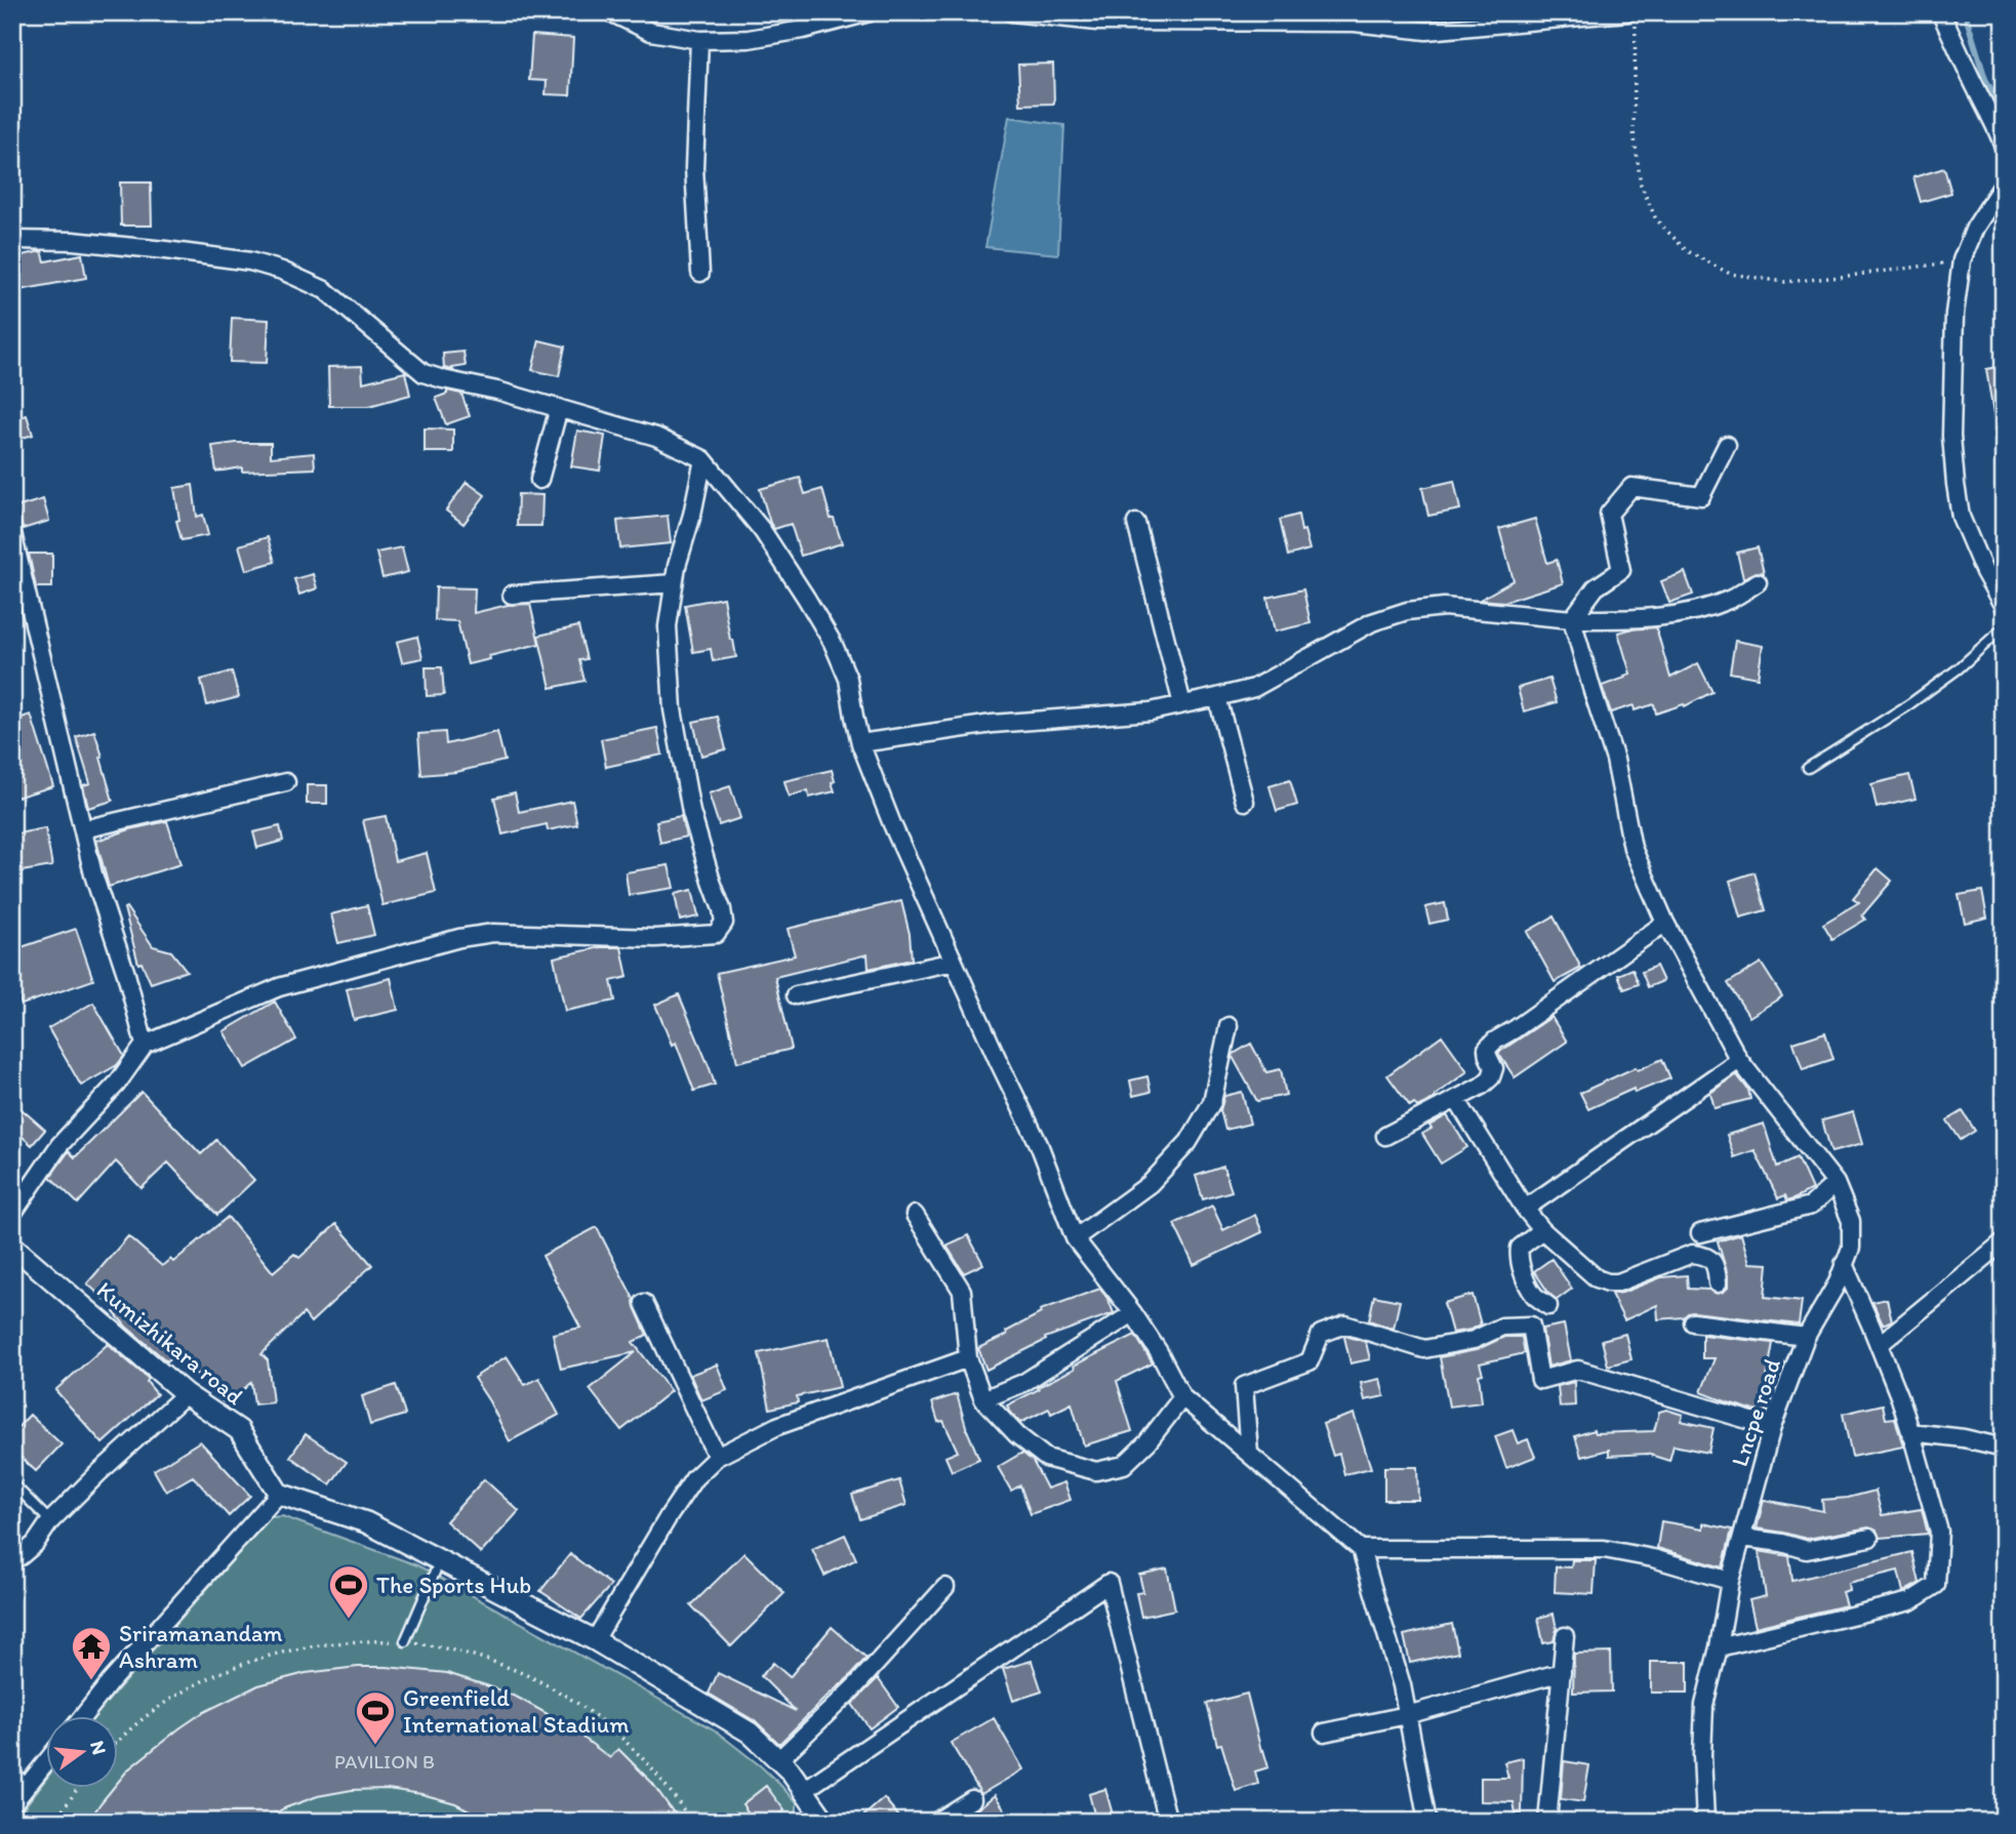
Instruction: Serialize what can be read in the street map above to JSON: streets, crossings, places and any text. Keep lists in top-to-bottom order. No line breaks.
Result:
{"streets":{"street":["Kumizhikara road","Lncpe road"]},"places":{"sports":["The Sports Hub","Greenfield International Stadium"],"temple":["Sriramanandam Ashram"]},"house_numbers":["PAVILION B"],"north":"right"}
